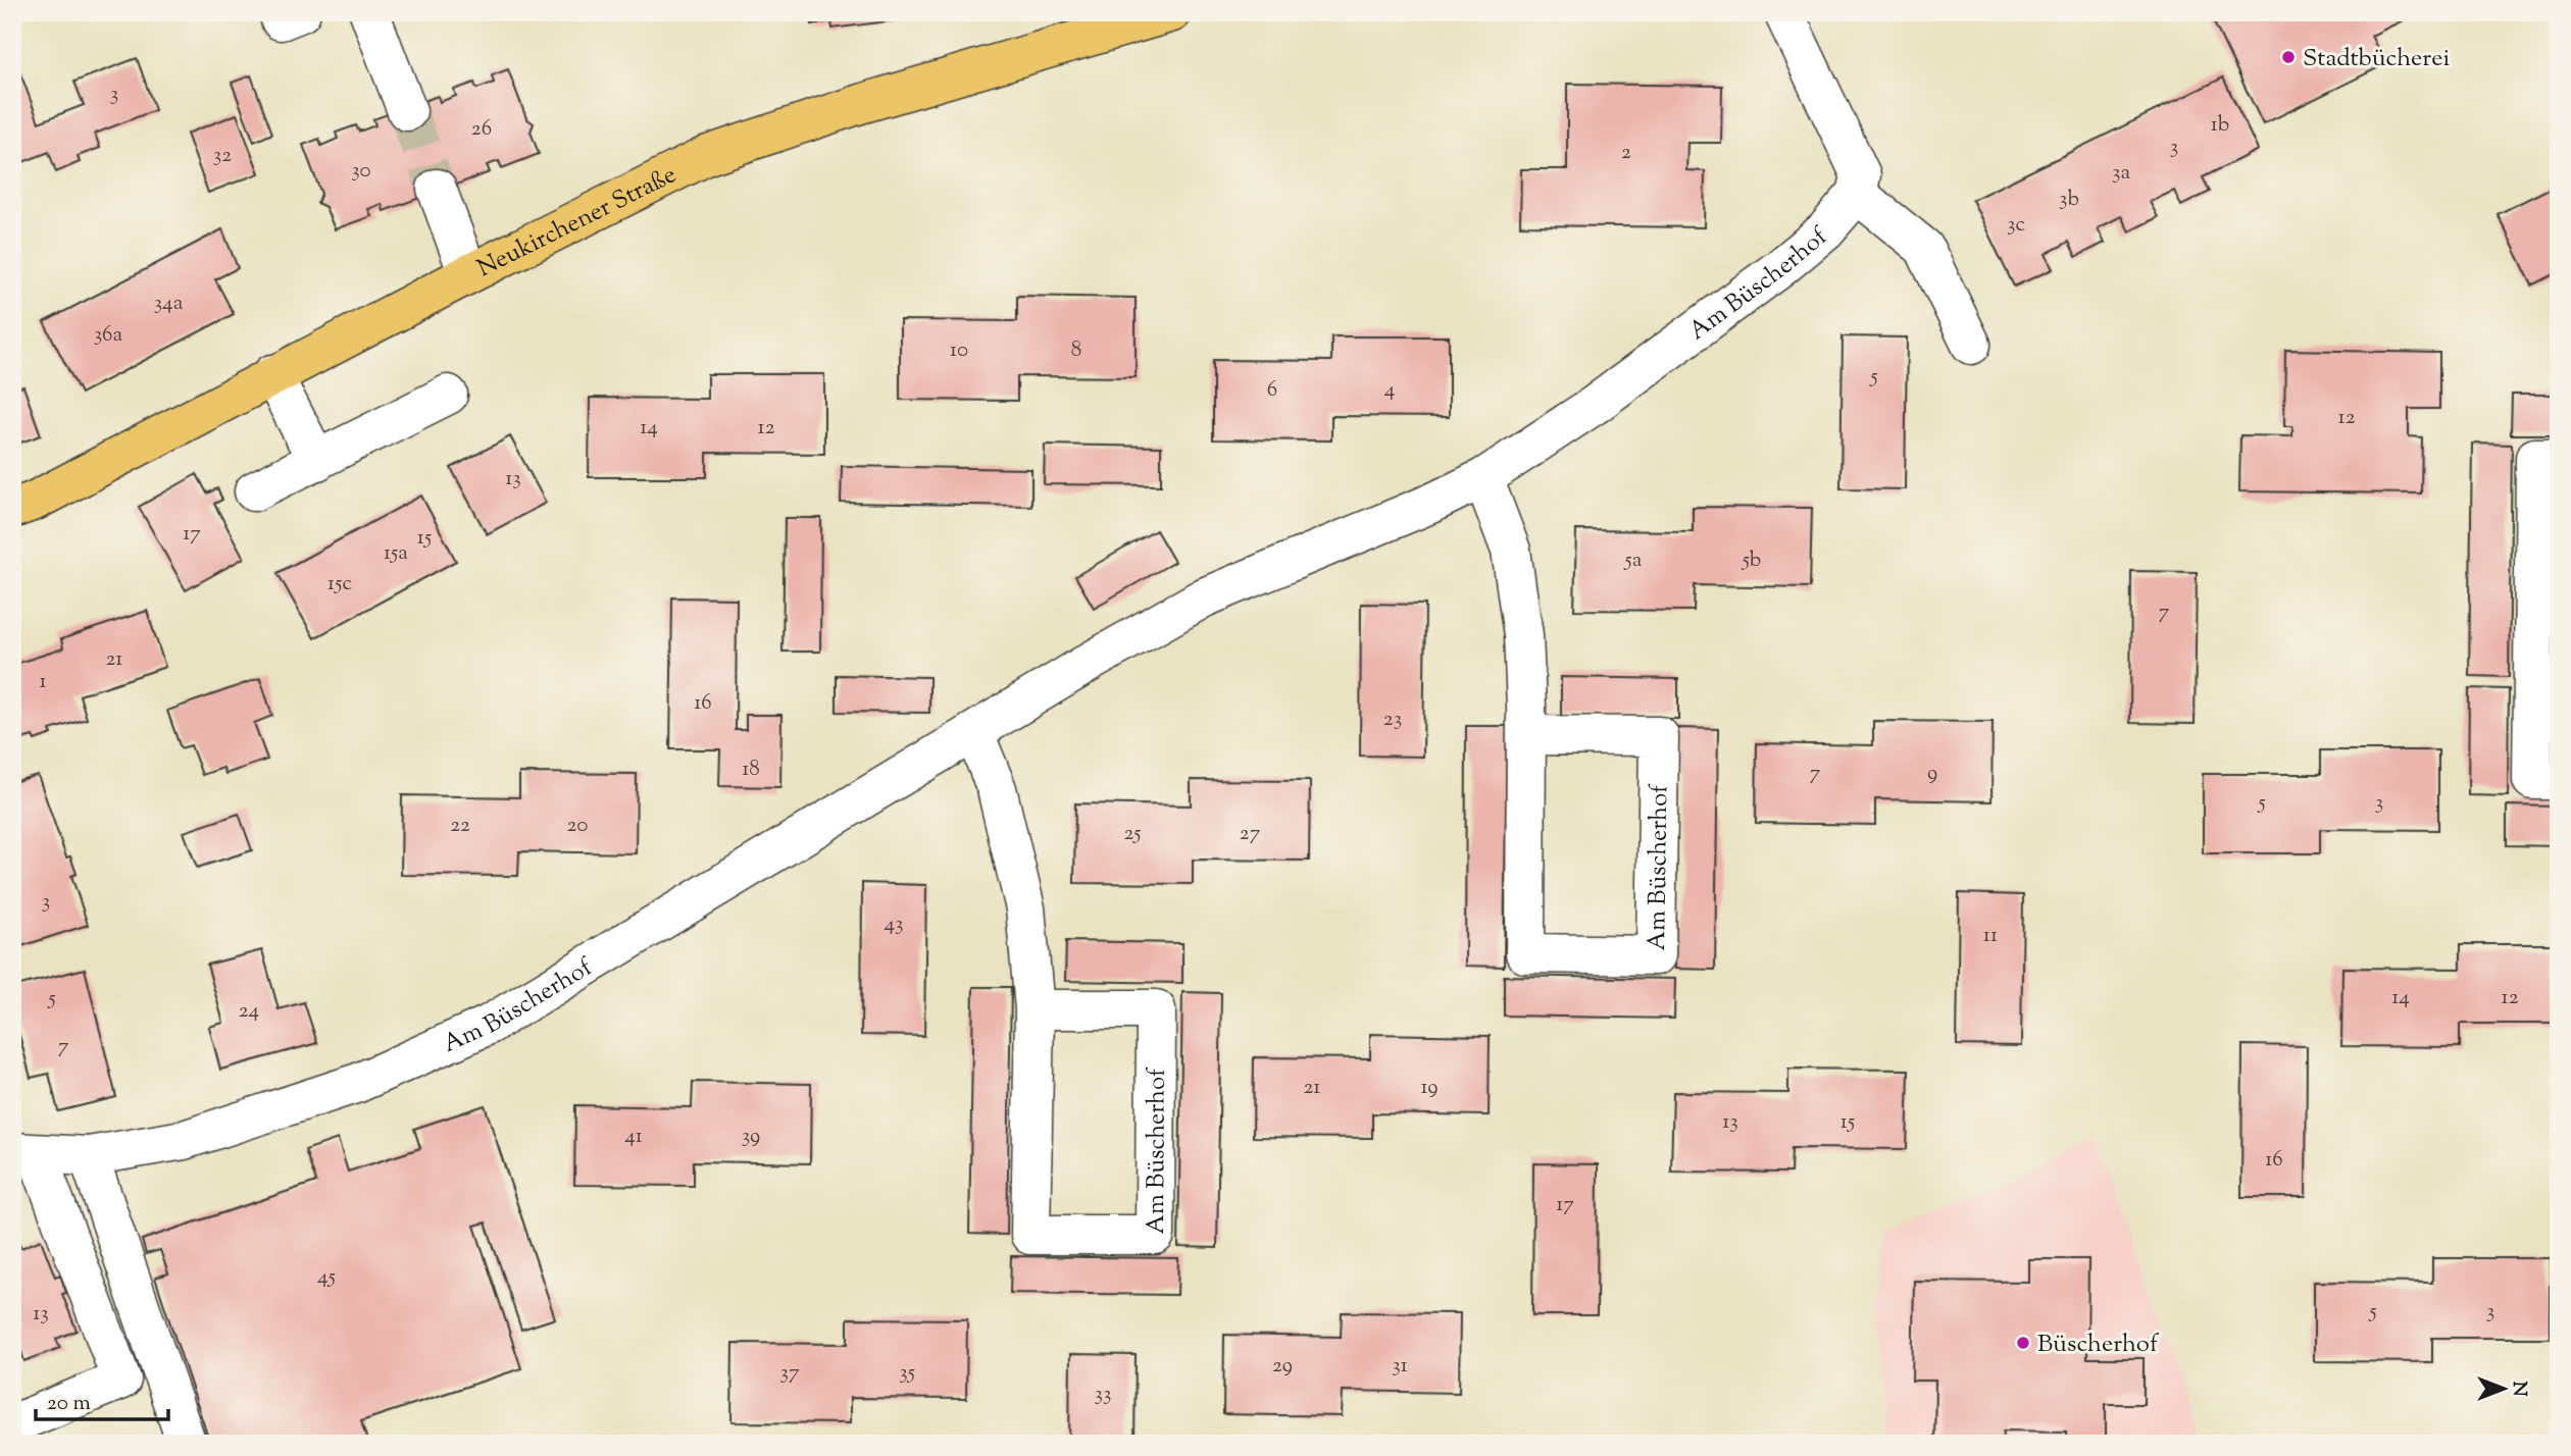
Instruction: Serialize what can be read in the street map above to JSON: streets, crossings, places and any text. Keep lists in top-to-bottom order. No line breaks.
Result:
{"streets":{"main road":["Neukirchener Straße"],"street":["Am Büscherhof"]},"places":["Stadtbücherei","Büscherhof"],"house_numbers":["3","1b","26","3","2","32","30","3a","3b","3c","34a","36a","10","8","5","6","4","12","14","12","13","17","15","15a","5a","5b","15c","7","21","1","16","23","18","7","9","5","3","22","20","25","27","3","43","11","14","12","5","24","7","21","19","13","15","41","39","16","17","45","5","3","13","29","31","37","35","33"],"scale_bar":"20 m","north":"right"}
